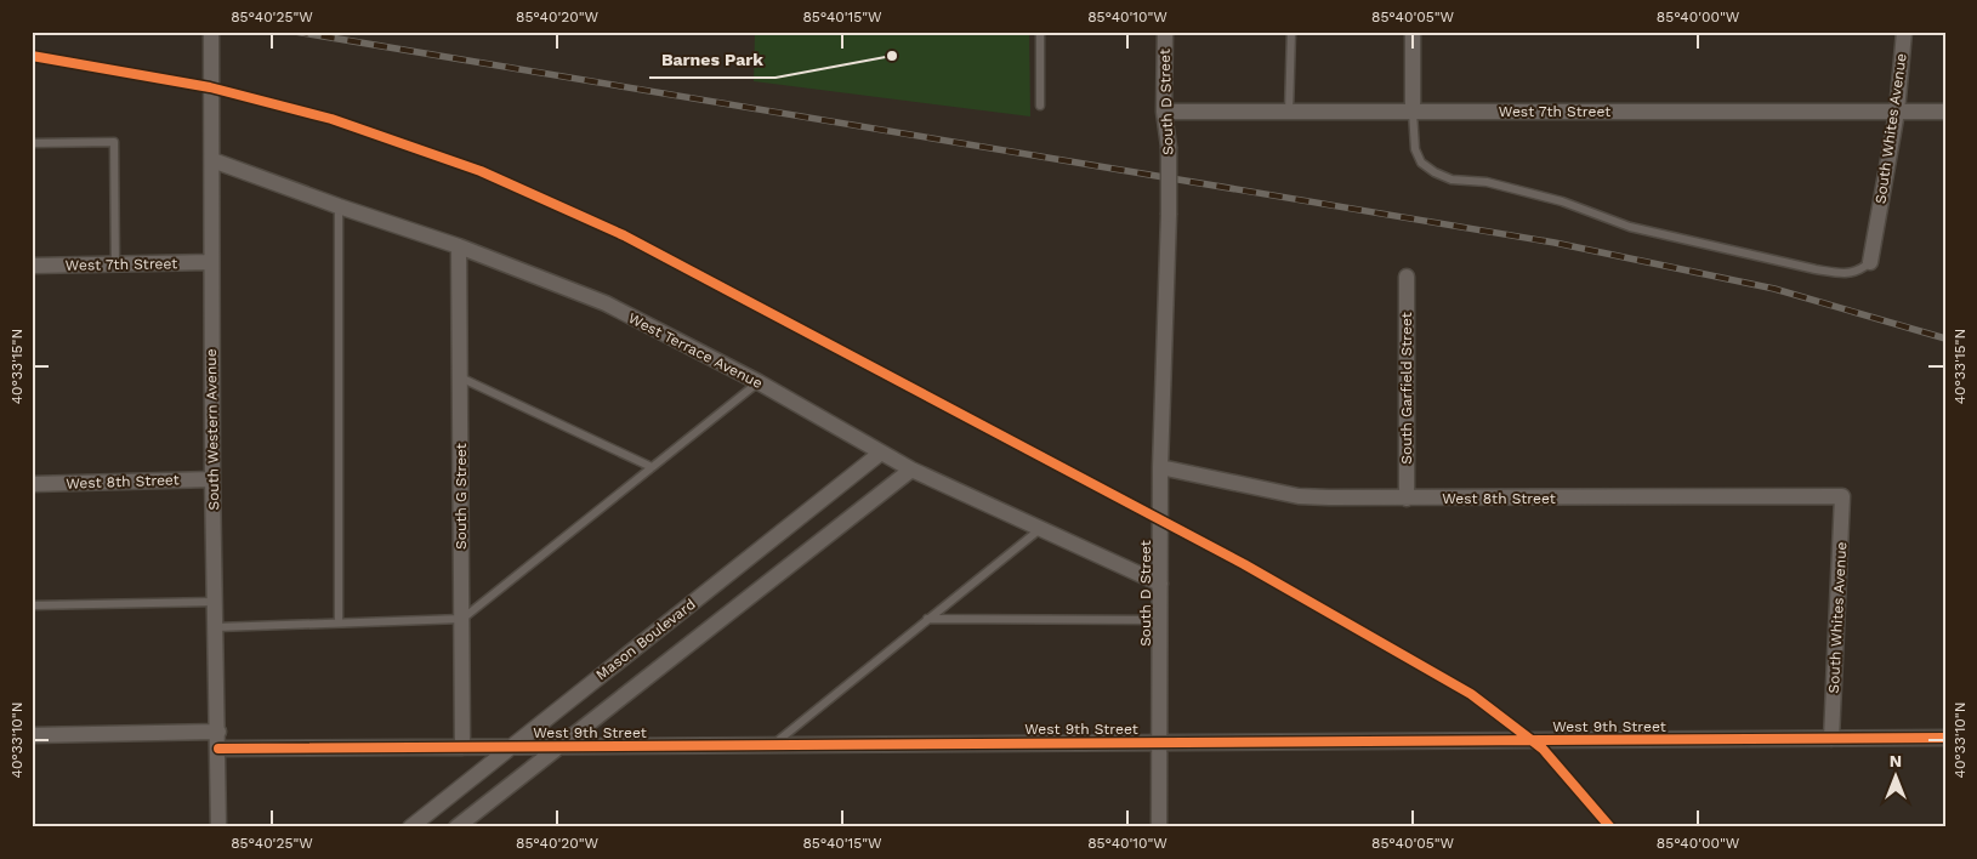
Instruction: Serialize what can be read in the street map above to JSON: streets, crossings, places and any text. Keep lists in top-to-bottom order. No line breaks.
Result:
{"streets":{"street":["South D Street","West 7th Street","South Whites Avenue","West Terrace Avenue","South Garfield Street","South Western Avenue","West 8th Street","South G Street","Mason Boulevard","West 9th Street"]},"crossings":[["South D Street","West 7th Street"],["South D Street","West Terrace Avenue"],["South D Street","West 8th Street"],["South D Street","West 9th Street"],["West 7th Street","South Whites Avenue"],["West 7th Street","South Western Avenue"],["South Whites Avenue","West 8th Street"],["South Whites Avenue","West 9th Street"],["West Terrace Avenue","South Western Avenue"],["West Terrace Avenue","South G Street"],["West Terrace Avenue","Mason Boulevard"],["South Garfield Street","West 8th Street"],["South Western Avenue","West 8th Street"],["South Western Avenue","West 9th Street"],["South G Street","West 9th Street"],["Mason Boulevard","West 9th Street"]],"places":["Barnes Park"],"north":"top","coordinates":["85°40'25\"W","85°40'20\"W","85°40'15\"W","85°40'10\"W","85°40'05\"W","85°40'00\"W","40°33'15\"N","40°33'10\"N"]}
